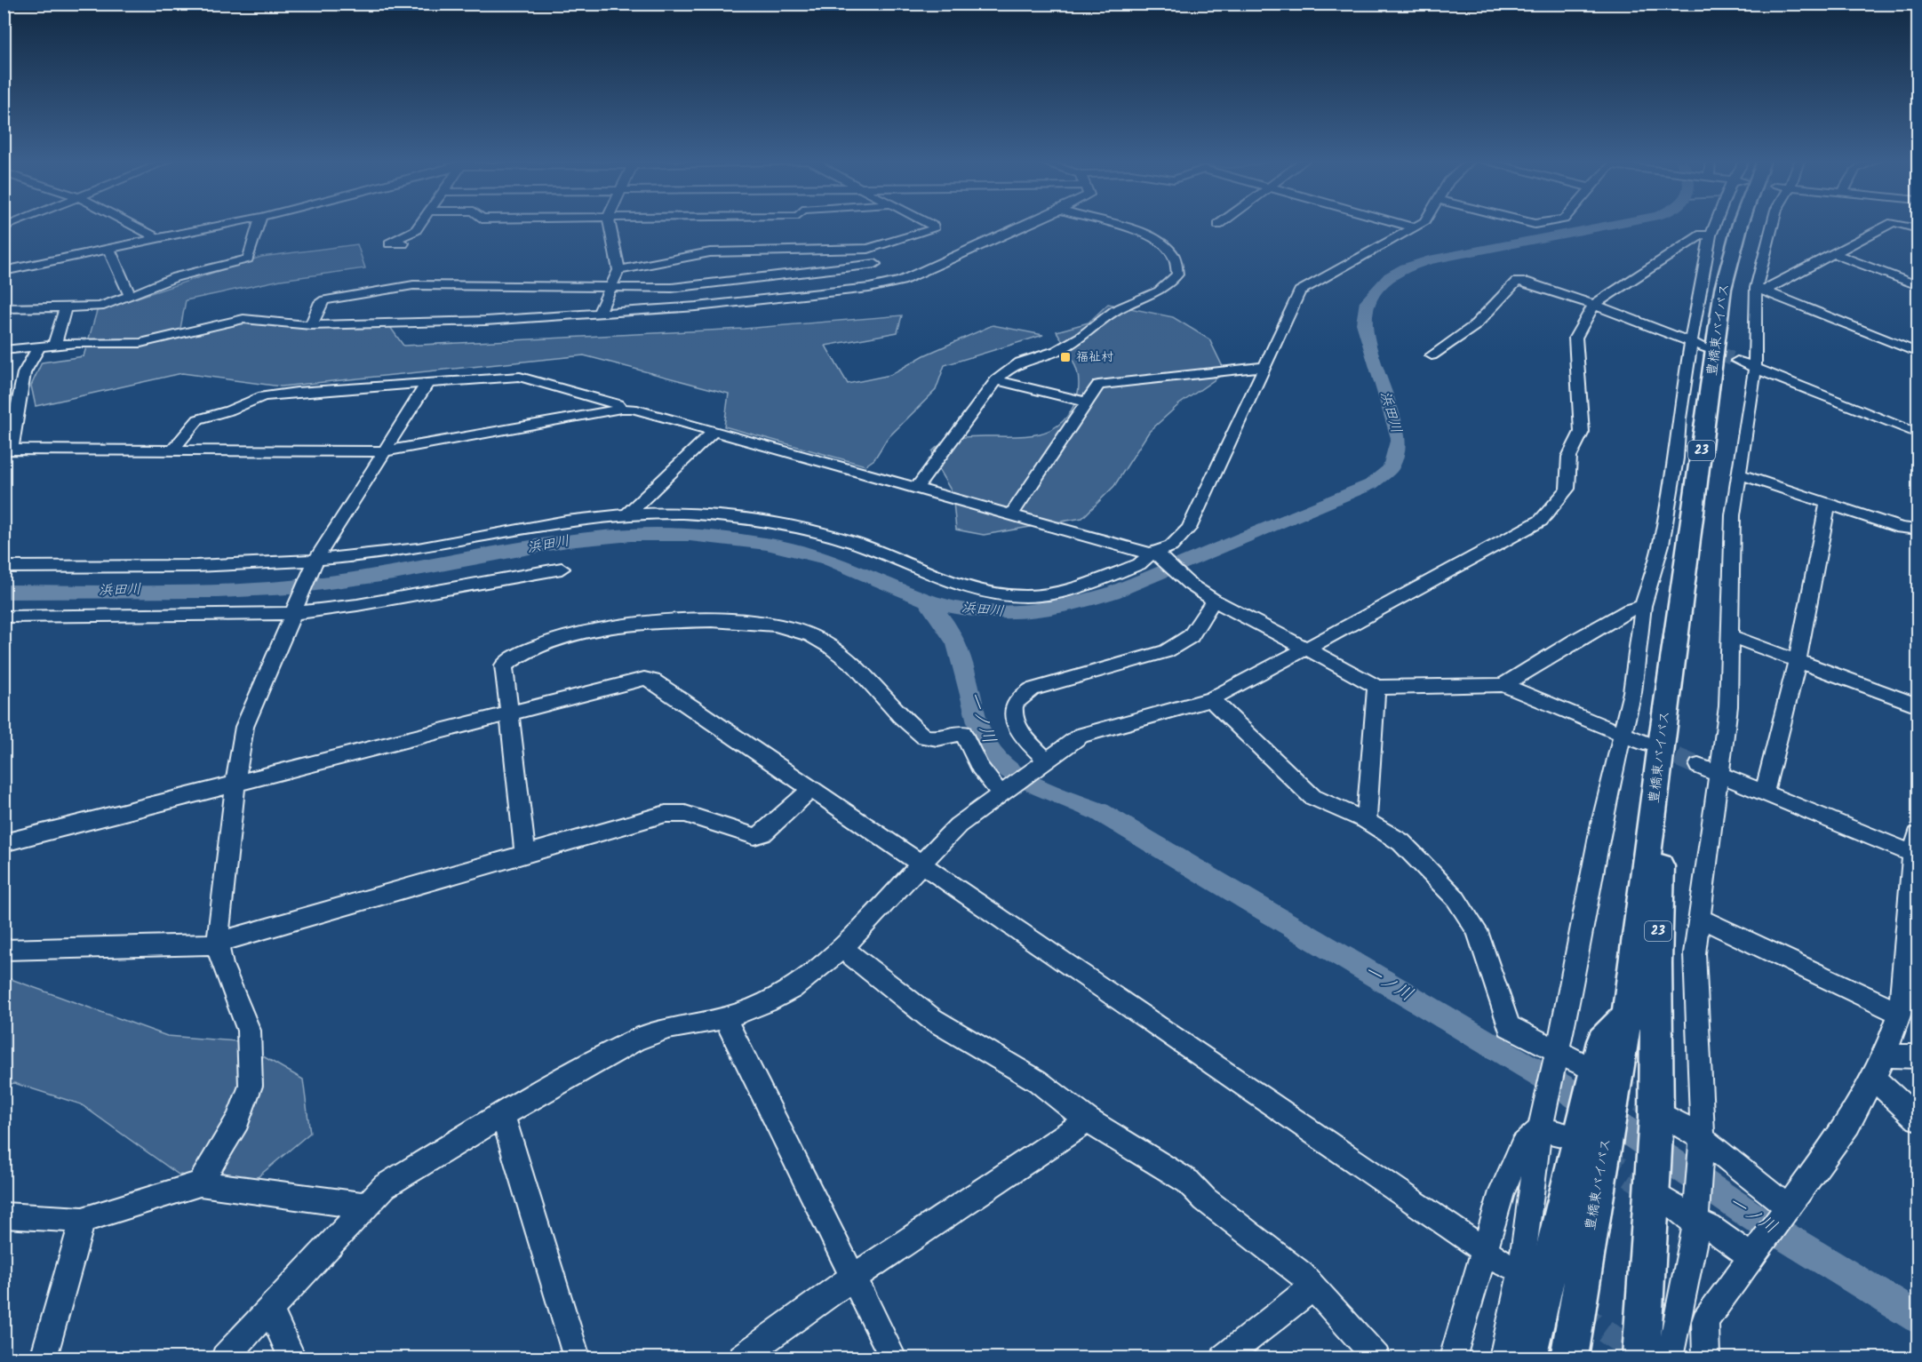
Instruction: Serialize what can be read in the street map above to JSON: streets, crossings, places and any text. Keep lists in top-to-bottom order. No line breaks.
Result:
{"streets":{"highway":["豊橋東バイパス","23"]},"crossings":[["豊橋東バイパス","23"]],"water":["浜田川","一ノ川"],"places":{"transit":["福祉村"]}}
